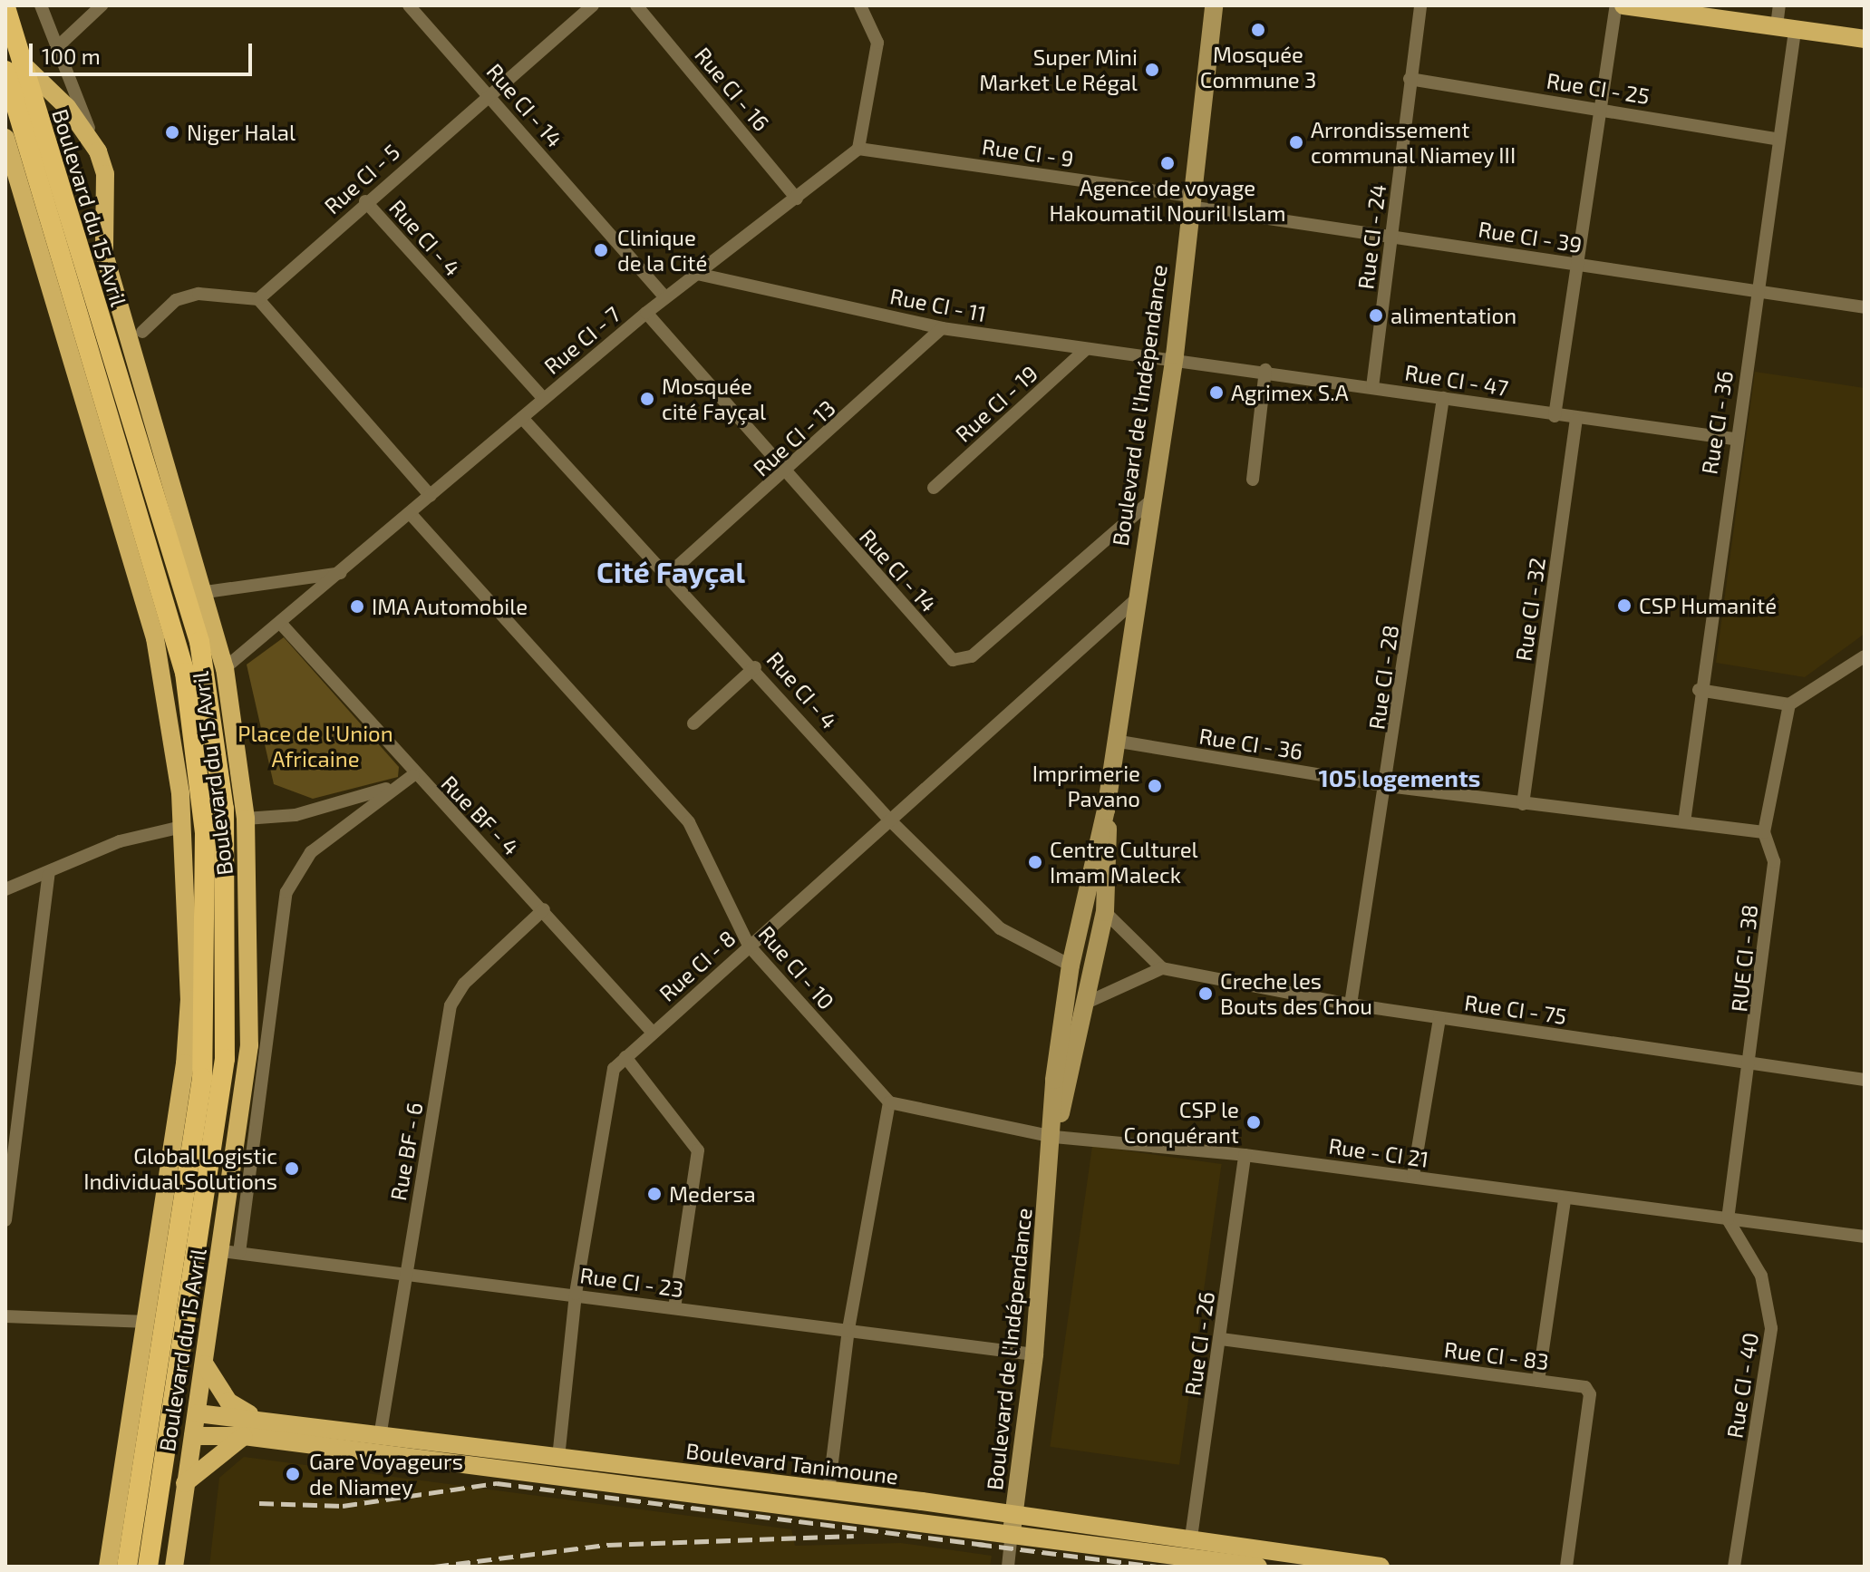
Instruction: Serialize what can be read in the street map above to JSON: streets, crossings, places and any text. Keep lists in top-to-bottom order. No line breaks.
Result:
{"streets":{"highway":["Boulevard du 15 Avril"],"main road":["Boulevard de l'Indépendance","Boulevard Tanimoune"],"street":["Rue CI - 25","Rue CI - 16","Rue CI - 14","Rue CI - 9","Rue CI - 5","Rue CI - 24","Rue CI - 39","Rue CI - 4","Rue CI - 11","Rue CI - 7","Rue CI - 47","Rue CI - 19","Rue CI - 36","Rue CI - 13","Rue CI - 32","Rue CI - 28","Rue BF - 4","RUE CI - 38","Rue CI - 8","Rue CI - 10","Rue CI - 75","Rue BF - 6","Rue - CI 21","Rue CI - 23","Rue CI - 26","Rue CI - 83","Rue CI - 40"]},"crossings":[["Rue CI - 25","Rue CI - 24"],["Rue CI - 25","Rue CI - 36"],["Rue CI - 16","Rue CI - 7"],["Rue CI - 14","Rue CI - 5"],["Rue CI - 14","Rue CI - 7"],["Rue CI - 14","Boulevard de l'Indépendance"],["Rue CI - 14","Rue CI - 13"],["Rue CI - 9","Rue CI - 39"],["Rue CI - 9","Rue CI - 7"],["Rue CI - 9","Boulevard de l'Indépendance"],["Rue CI - 5","Rue CI - 4"],["Boulevard du 15 Avril","Rue CI - 7"],["Boulevard du 15 Avril","Rue CI - 23"],["Boulevard du 15 Avril","Boulevard Tanimoune"],["Rue CI - 24","Rue CI - 39"],["Rue CI - 24","Rue CI - 47"],["Rue CI - 39","Boulevard de l'Indépendance"],["Rue CI - 39","Rue CI - 36"],["Rue CI - 4","Rue CI - 7"],["Rue CI - 4","Boulevard de l'Indépendance"],["Rue CI - 4","Rue CI - 13"],["Rue CI - 4","Rue CI - 8"],["Rue CI - 11","Rue CI - 7"],["Rue CI - 11","Rue CI - 47"],["Rue CI - 11","Rue CI - 19"],["Rue CI - 11","Boulevard de l'Indépendance"],["Rue CI - 11","Rue CI - 13"],["Rue CI - 7","Rue BF - 4"],["Rue CI - 7","Rue CI - 10"],["Rue CI - 47","Boulevard de l'Indépendance"],["Rue CI - 47","Rue CI - 36"],["Rue CI - 47","Rue CI - 32"],["Rue CI - 47","Rue CI - 28"],["Boulevard de l'Indépendance","Rue CI - 36"],["Boulevard de l'Indépendance","Rue CI - 8"],["Boulevard de l'Indépendance","Rue - CI 21"],["Boulevard de l'Indépendance","Rue CI - 23"],["Boulevard de l'Indépendance","Boulevard Tanimoune"],["Rue CI - 36","Rue CI - 32"],["Rue CI - 36","Rue CI - 28"],["Rue CI - 36","RUE CI - 38"],["Rue CI - 28","Rue CI - 75"],["Rue BF - 4","Rue CI - 8"],["Rue BF - 4","Rue BF - 6"],["RUE CI - 38","Rue CI - 75"],["RUE CI - 38","Rue - CI 21"],["RUE CI - 38","Rue CI - 40"],["Rue CI - 8","Rue CI - 10"],["Rue CI - 8","Rue CI - 23"],["Rue CI - 8","Boulevard Tanimoune"],["Rue CI - 10","Rue - CI 21"],["Rue BF - 6","Rue CI - 23"],["Rue BF - 6","Boulevard Tanimoune"],["Rue - CI 21","Rue CI - 26"],["Rue - CI 21","Rue CI - 40"],["Rue CI - 26","Rue CI - 83"],["Rue CI - 26","Boulevard Tanimoune"]],"districts":["Cité Fayçal","105 logements"],"parks":["Place de l'Union Africaine"],"places":["Mosquée Commune 3","Super Mini Market Le Régal","Niger Halal","Arrondissement communal Niamey III","Agence de voyage Hakoumatil Nouril Islam","Clinique de la Cité","alimentation","Agrimex S.A","Mosquée cité Fayçal","CSP Humanité","IMA Automobile","Imprimerie Pavano","Centre Culturel Imam Maleck","Creche les Bouts des Chou","CSP le Conquérant","Global Logistic Individual Solutions","Medersa","Gare Voyageurs de Niamey"],"scale_bar":"100 m"}
